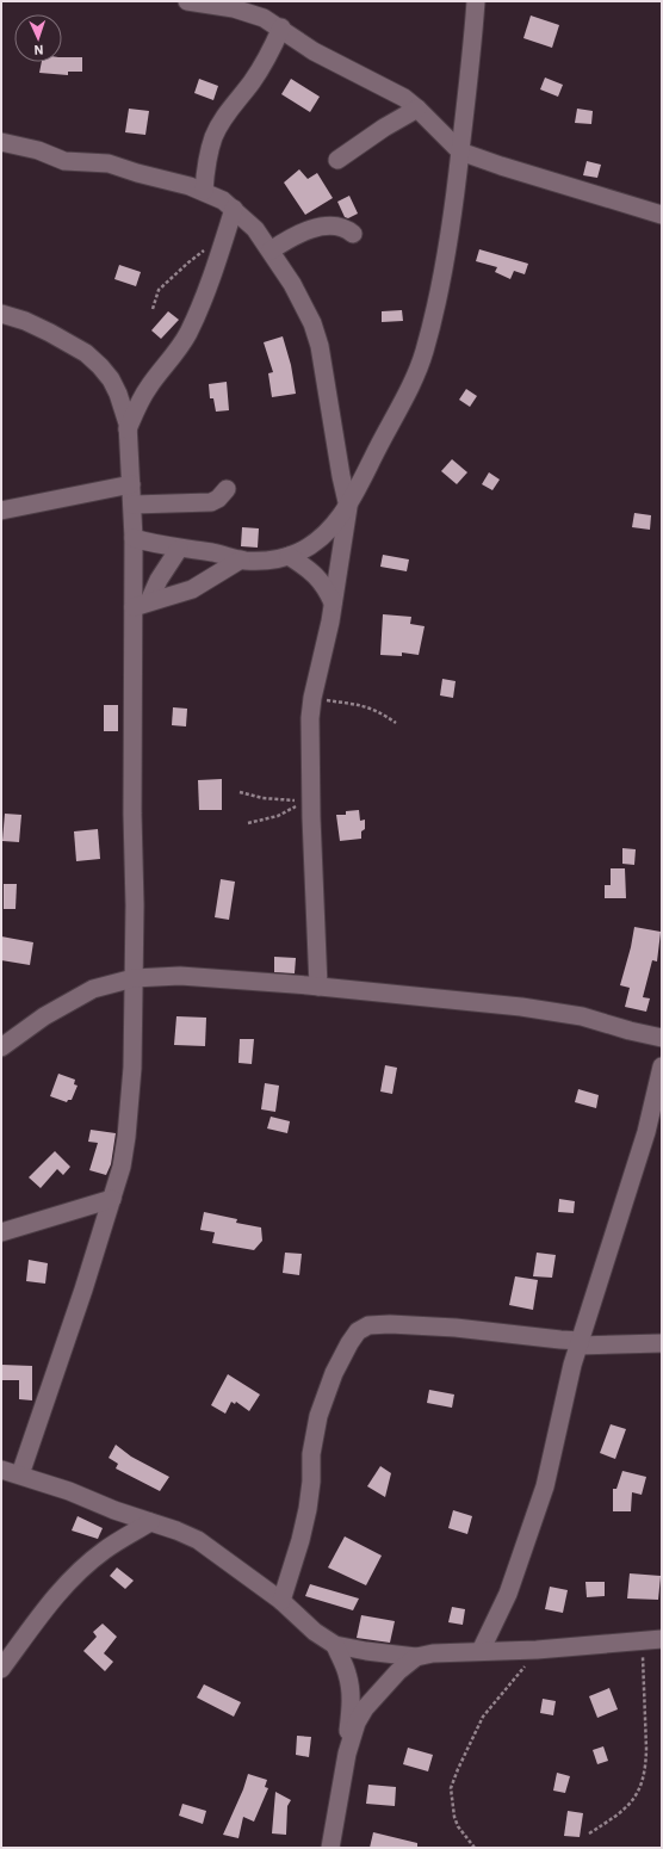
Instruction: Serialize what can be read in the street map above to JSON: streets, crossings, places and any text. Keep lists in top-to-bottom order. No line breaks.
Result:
{"north":"bottom"}
